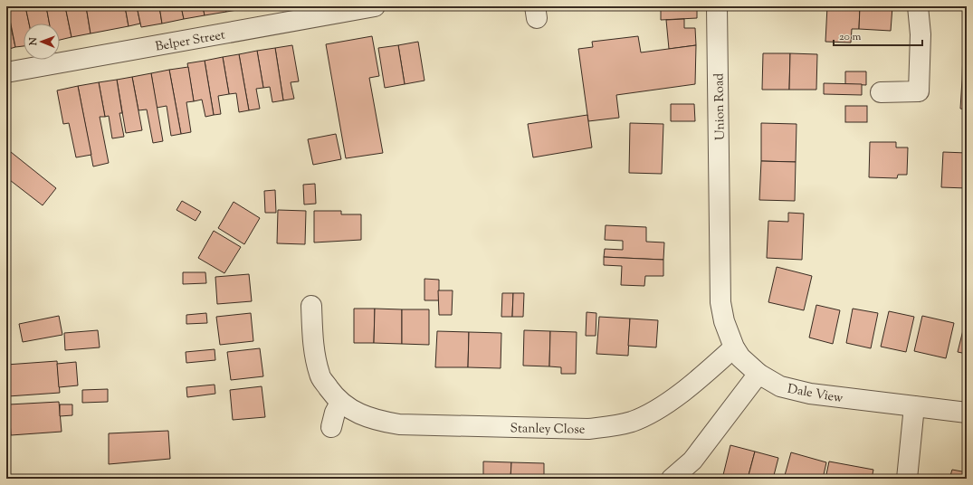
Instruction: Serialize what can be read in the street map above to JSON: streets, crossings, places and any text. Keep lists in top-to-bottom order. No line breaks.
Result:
{"streets":{"street":["Belper Street","Union Road","Dale View","Stanley Close"]},"crossings":[["Union Road","Dale View"],["Dale View","Stanley Close"]],"scale_bar":"20 m","north":"left"}
